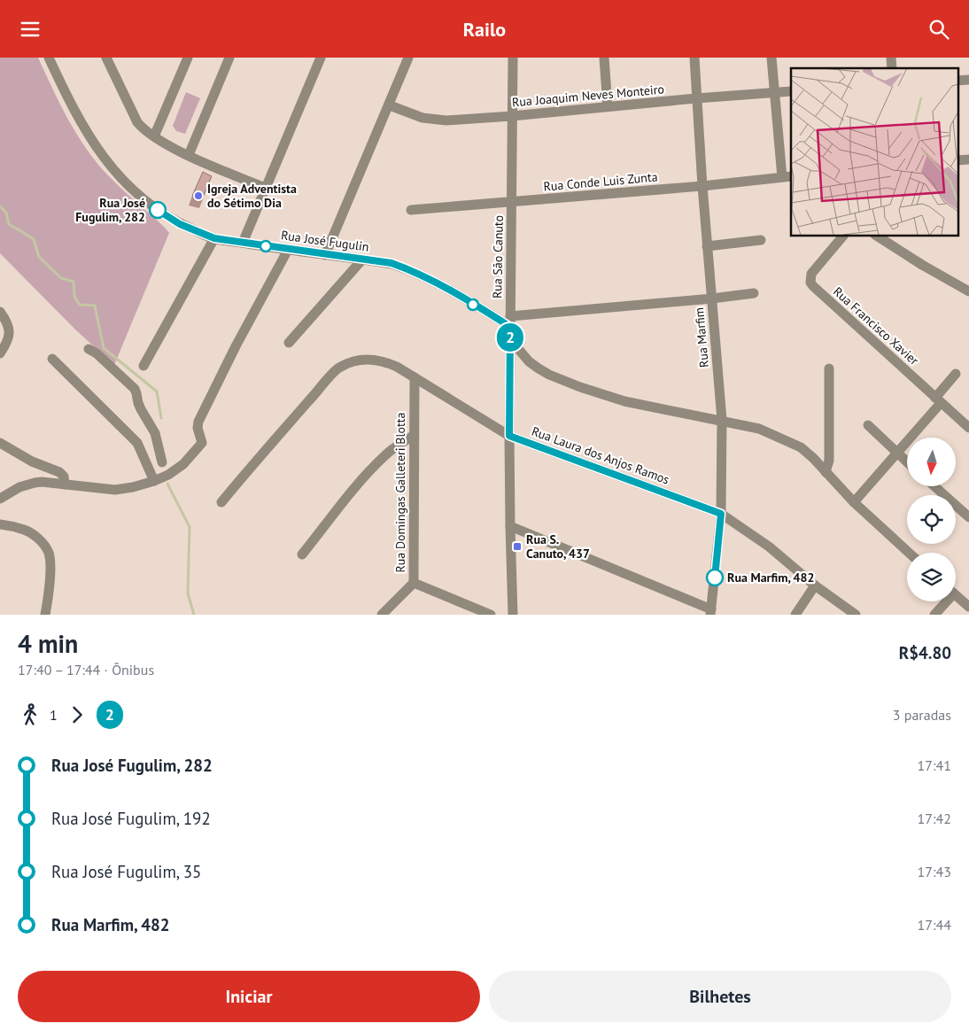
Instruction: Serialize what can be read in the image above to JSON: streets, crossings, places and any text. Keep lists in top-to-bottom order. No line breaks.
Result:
{"streets":{"street":["Rua Joaquim Neves Monteiro","Rua Conde Luis Zunta","Rua José Fugulin","Rua São Canuto","Rua Francisco Xavier","Rua Marfim","Rua Laura dos Anjos Ramos","Rua Domingas Galleteri Blotta"]},"crossings":[["Rua Joaquim Neves Monteiro","Rua São Canuto"],["Rua Joaquim Neves Monteiro","Rua Marfim"],["Rua Conde Luis Zunta","Rua São Canuto"],["Rua Conde Luis Zunta","Rua Marfim"],["Rua José Fugulin","Rua São Canuto"],["Rua São Canuto","Rua Laura dos Anjos Ramos"],["Rua Marfim","Rua Laura dos Anjos Ramos"],["Rua Laura dos Anjos Ramos","Rua Domingas Galleteri Blotta"]],"places":{"other":["Igreja Adventista do Sétimo Dia","Rua José Fugulim, 282","Rua Marfim, 482"],"transit":["Rua S. Canuto, 437"]},"lines":["bus line 2"],"north":"bottom","page":{"header":"Railo","on_map":"2","heading":["4 min","17:40 – 17:44 · Ônibus","R$4.80"],"legs":["1","2","3 paradas"],"list":[{"name":"Rua José Fugulim, 282","value":"17:41"},{"name":"Rua José Fugulim, 192","value":"17:42"},{"name":"Rua José Fugulim, 35","value":"17:43"},{"name":"Rua Marfim, 482","value":"17:44"}],"buttons":["Iniciar","Bilhetes"]}}
